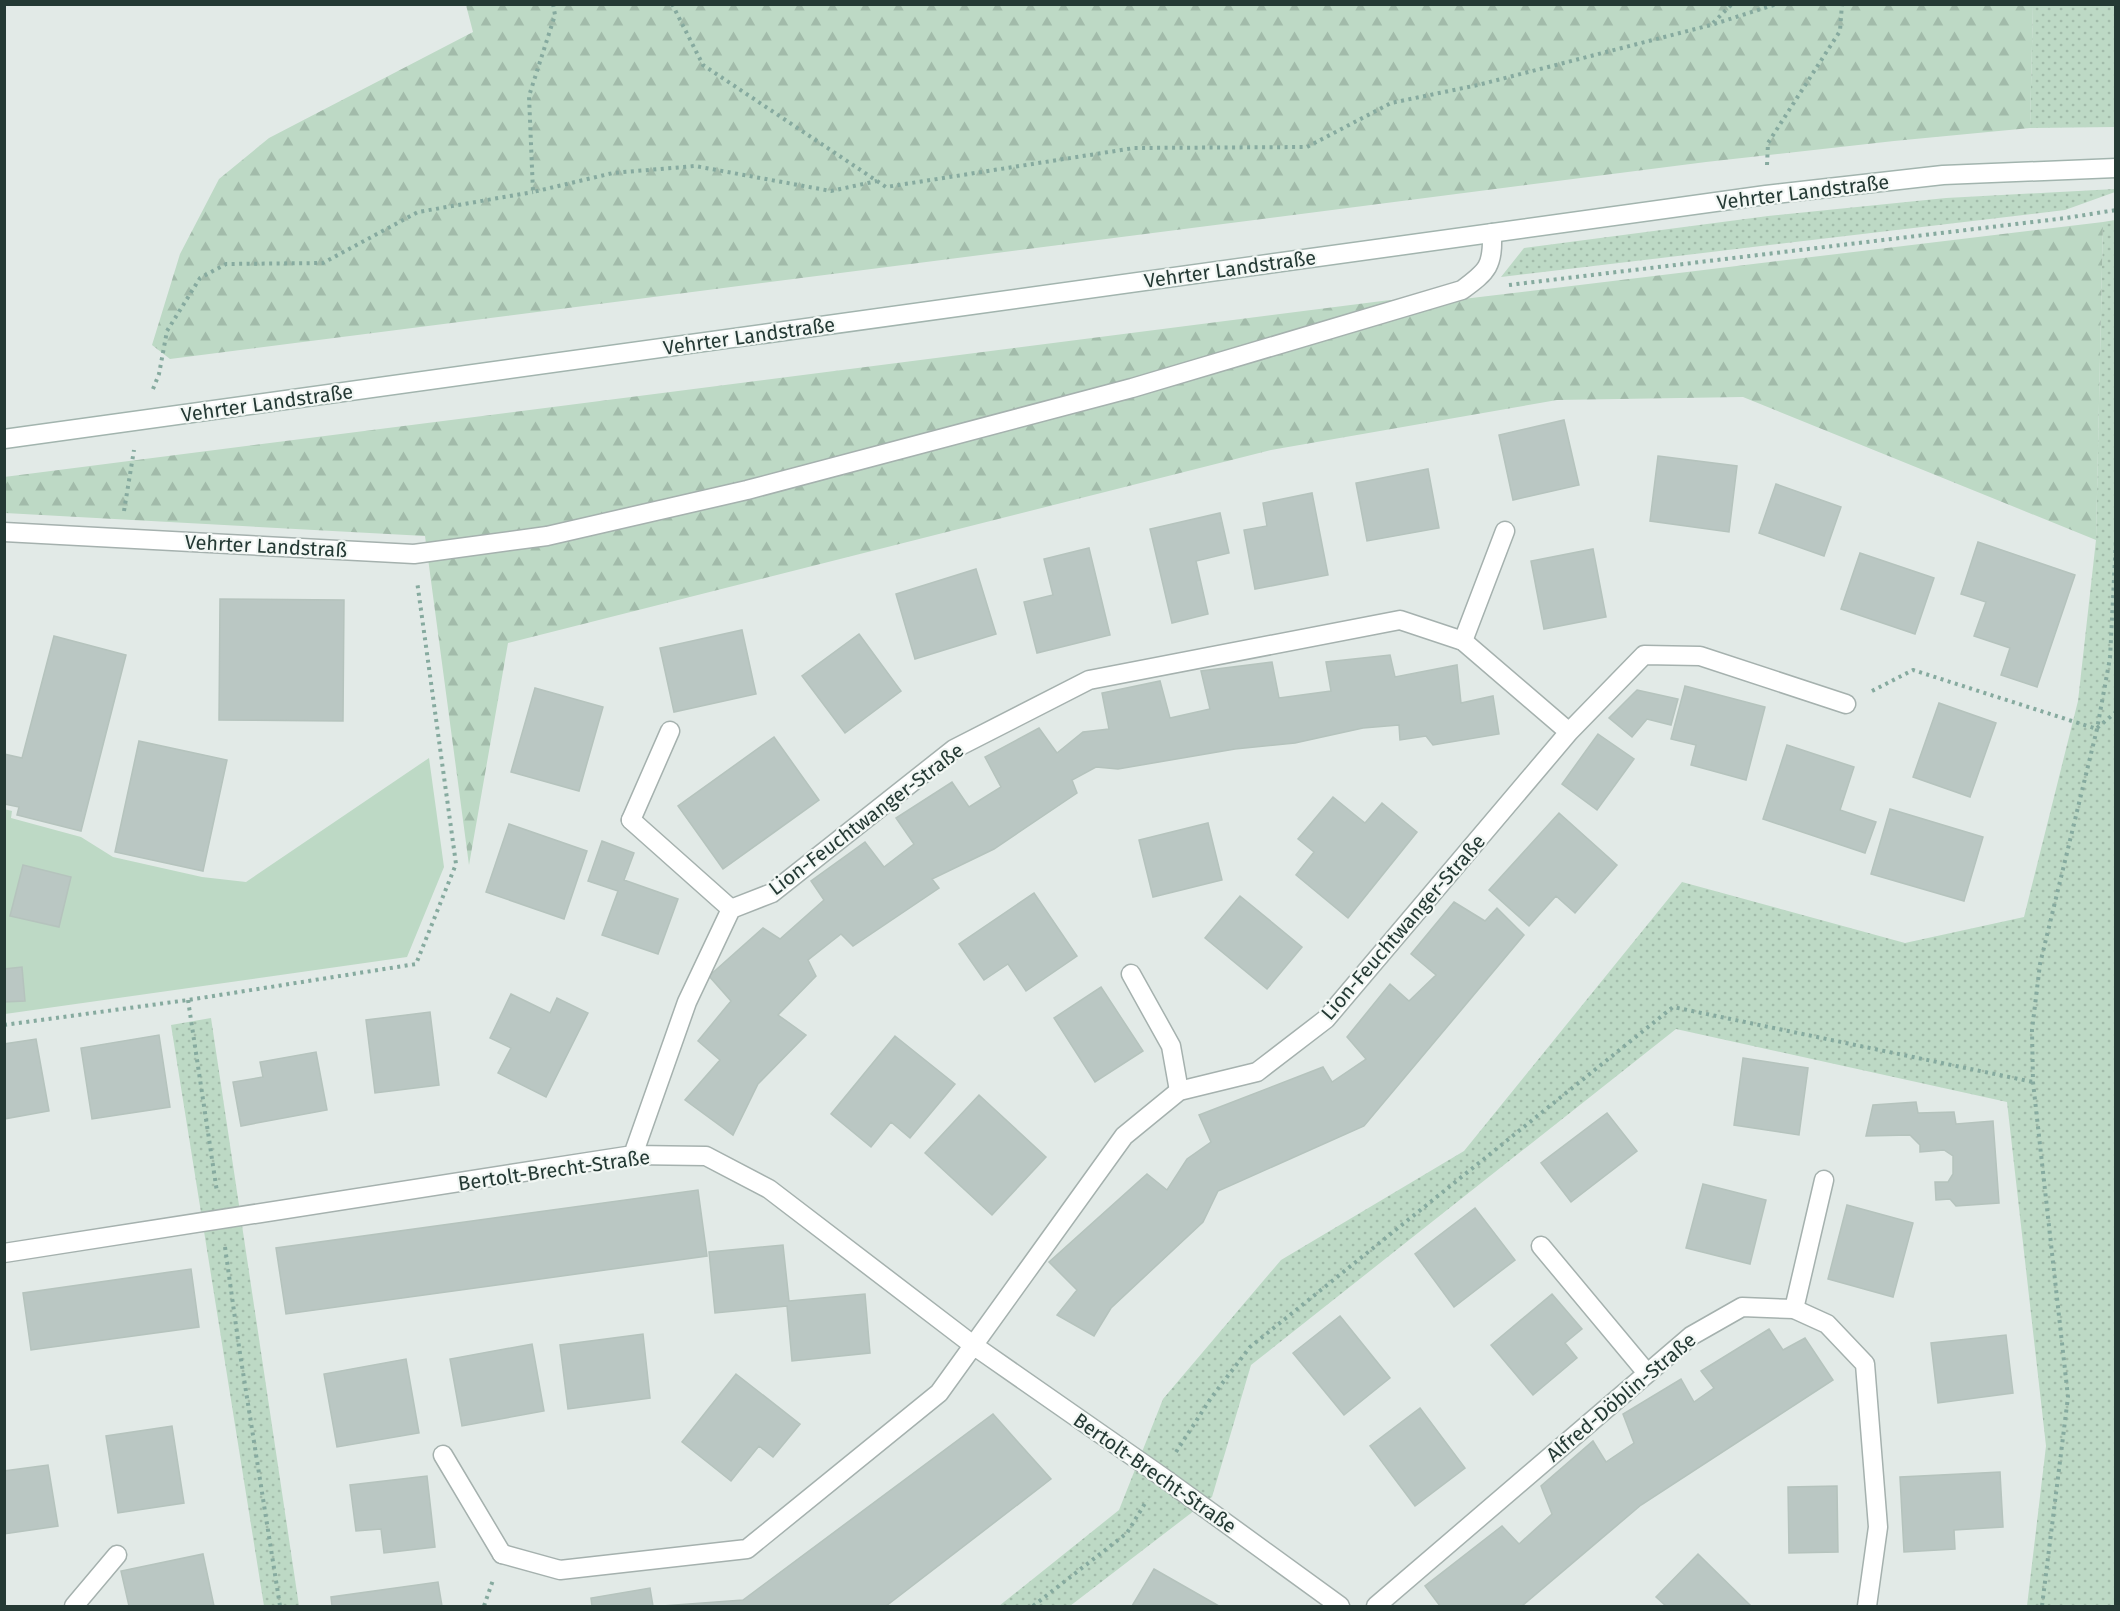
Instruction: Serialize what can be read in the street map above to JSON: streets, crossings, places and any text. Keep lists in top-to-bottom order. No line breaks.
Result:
{"streets":{"street":["Vehrter Landstraße","Vehrter Landstraß","Lion-Feuchtwanger-Straße","Bertolt-Brecht-Straße","Alfred-Döblin-Straße"]},"crossings":[["Lion-Feuchtwanger-Straße","Bertolt-Brecht-Straße"]]}
